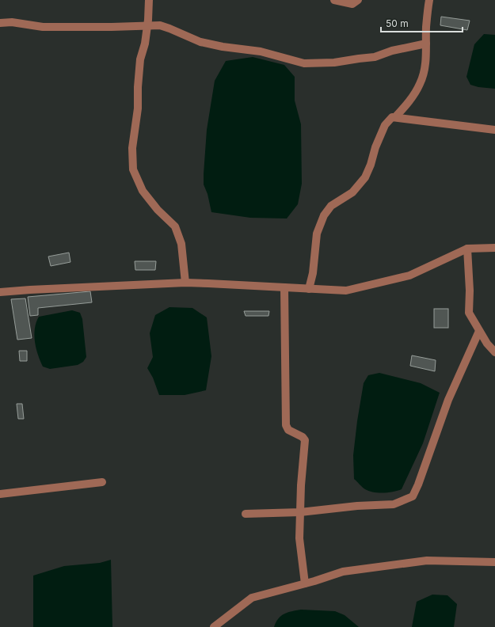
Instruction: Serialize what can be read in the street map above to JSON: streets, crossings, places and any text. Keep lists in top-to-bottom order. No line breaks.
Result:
{"scale_bar":"50 m"}
